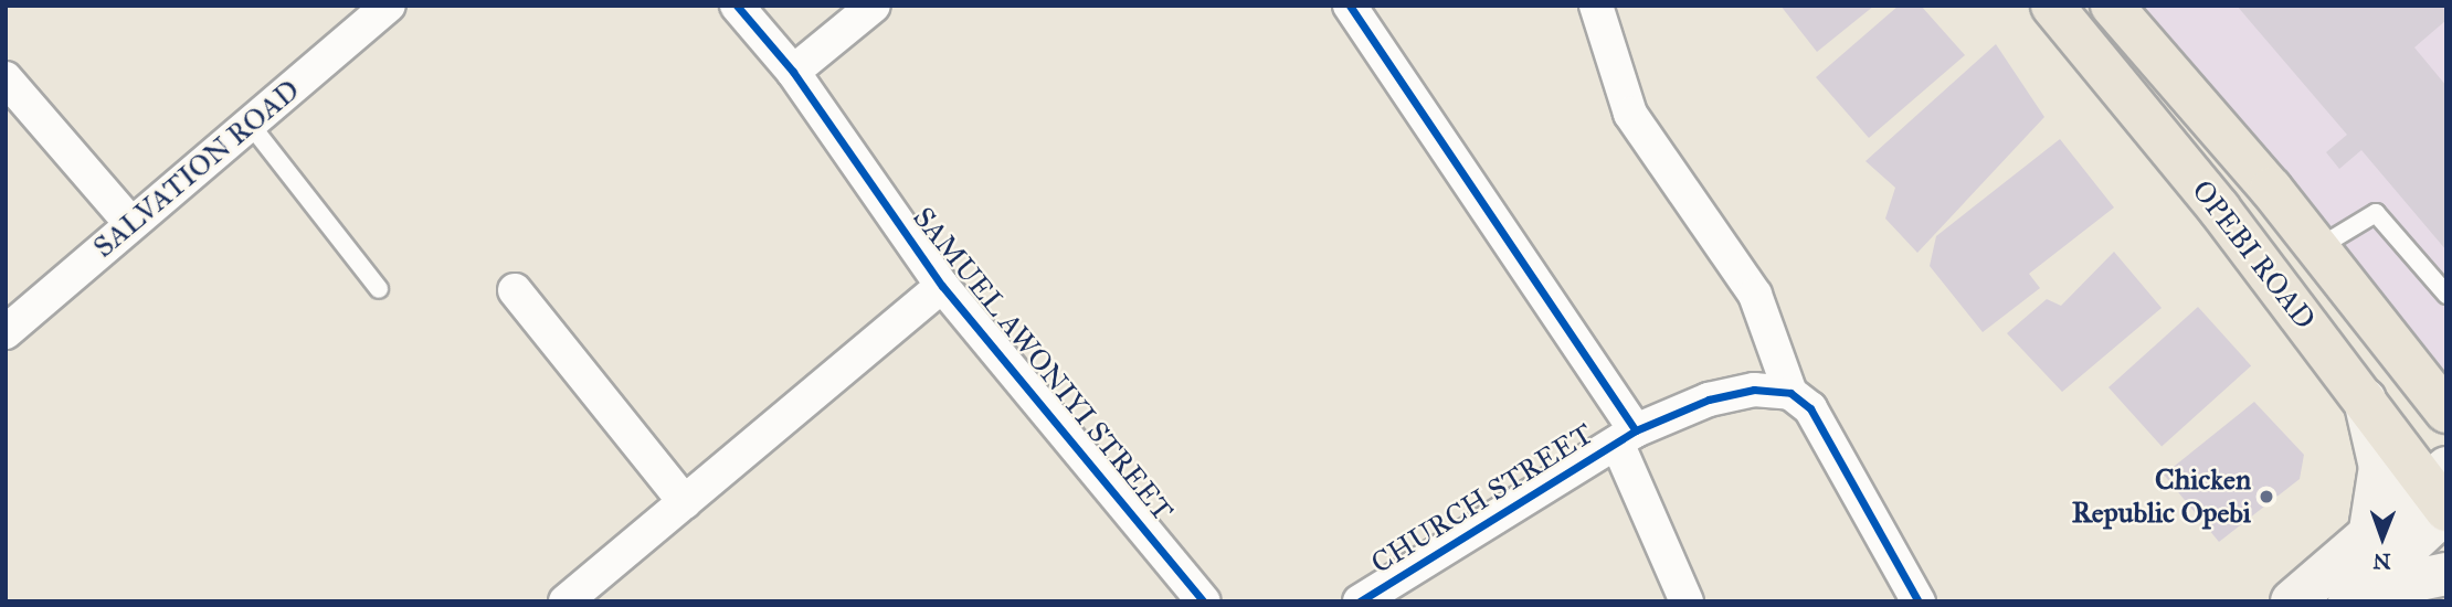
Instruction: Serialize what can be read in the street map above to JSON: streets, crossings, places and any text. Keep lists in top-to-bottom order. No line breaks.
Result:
{"streets":{"main road":["OPEBI ROAD"],"street":["SALVATION ROAD","SAMUEL AWONIYI STREET","CHURCH STREET"]},"places":["Chicken Republic Opebi"],"north":"bottom"}
